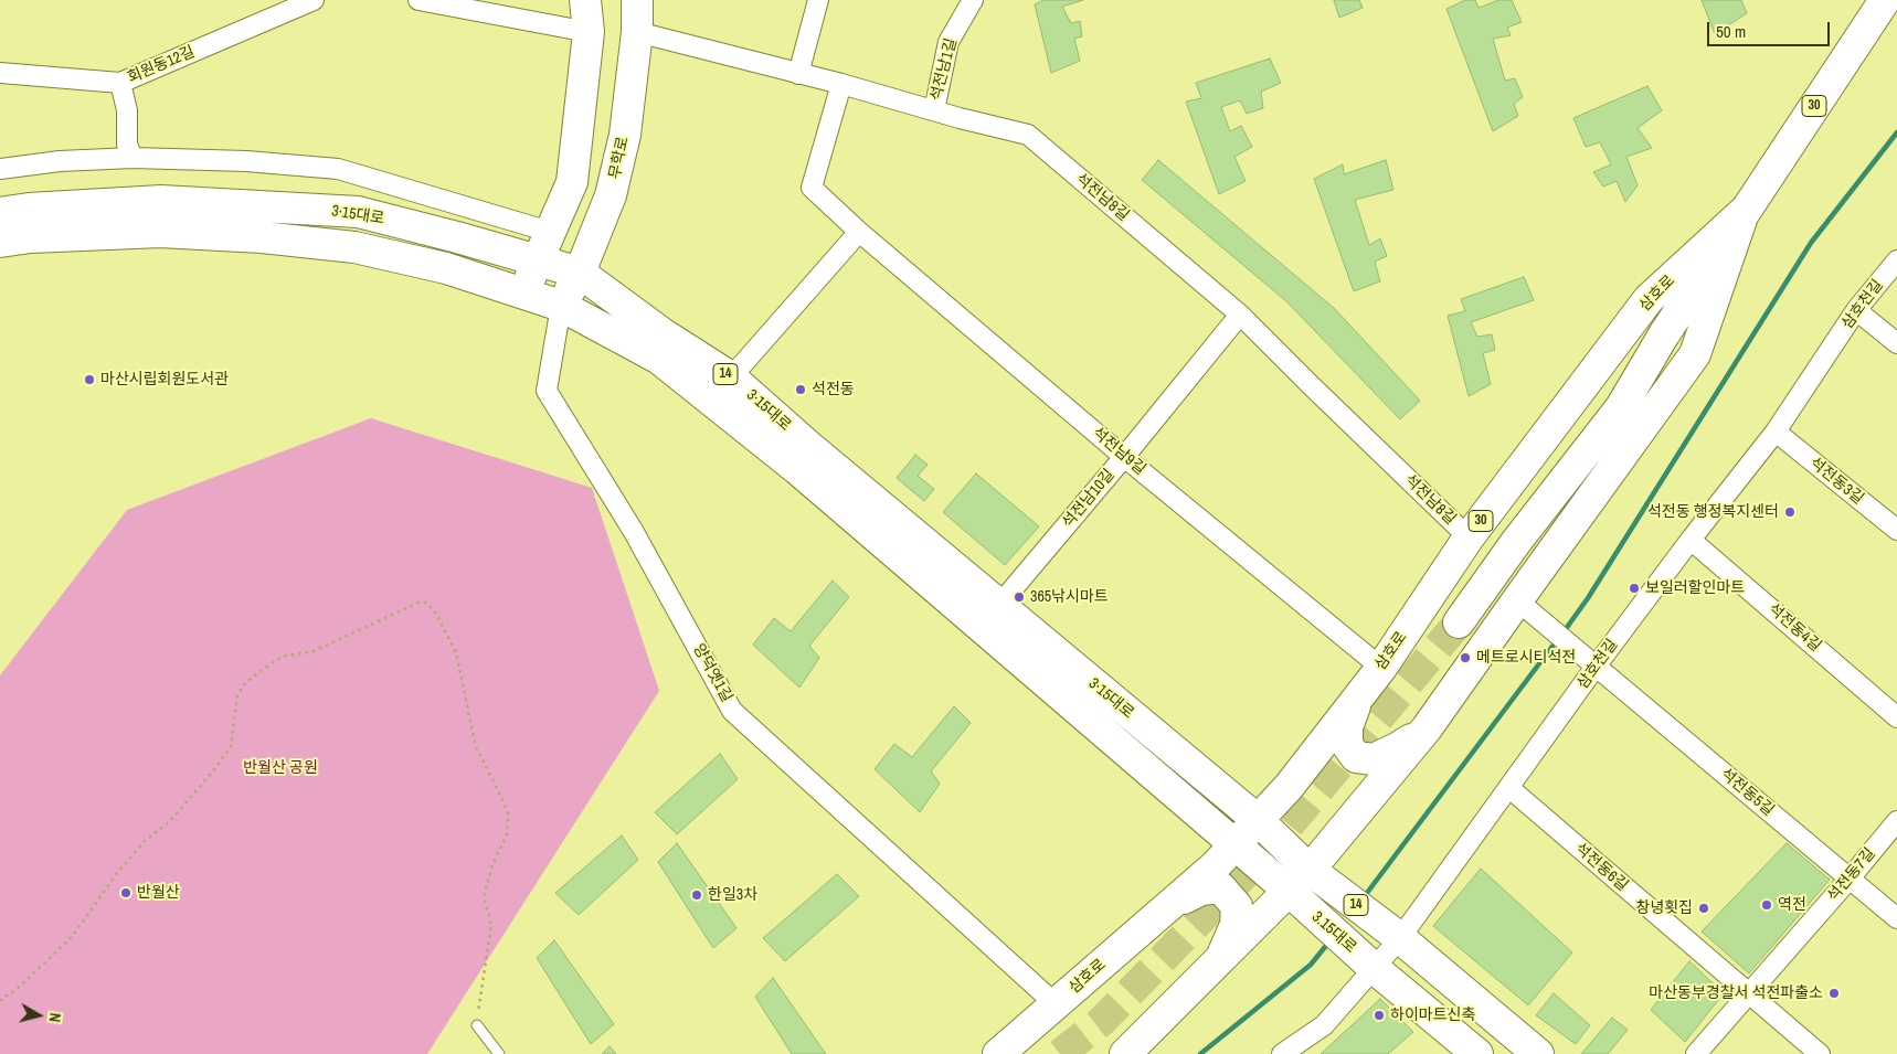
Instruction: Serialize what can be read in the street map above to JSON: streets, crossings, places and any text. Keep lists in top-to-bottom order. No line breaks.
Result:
{"streets":{"main road":["30","무학로","3·15대로","삼호로","14","3.15대로"],"street":["회원동12길","석전남1길","석전남8길","삼호천길","석전남9길","석전동3길","석전남10길","석전동4길","양덕옛1길","석전동5길","석전동6길","석전동7길"]},"crossings":[["석전남1길","석전남8길"],["무학로","석전남8길"],["무학로","3·15대로"],["무학로","양덕옛1길"],["석전남8길","삼호로"],["석전남8길","석전남9길"],["석전남8길","석전남10길"],["3·15대로","삼호로"],["3·15대로","14"],["3·15대로","석전남10길"],["3·15대로","양덕옛1길"],["3·15대로","3.15대로"],["삼호로","14"],["삼호로","석전남9길"],["삼호로","양덕옛1길"],["삼호로","석전동5길"],["삼호로","3.15대로"],["삼호천길","14"],["삼호천길","석전동3길"],["삼호천길","석전동4길"],["삼호천길","석전동5길"],["삼호천길","석전동6길"],["삼호천길","3.15대로"],["14","3.15대로"],["석전남9길","석전남10길"],["석전동5길","석전동7길"],["석전동6길","석전동7길"]],"parks":["반월산 공원"],"places":["마산시립회원도서관","석전동","석전동 행정복지센터","보일러할인마트","365낚시마트","메트로시티석전","반월산","한일3차","역전","창녕횟집","마산동부경찰서 석전파출소","하이마트신축"],"scale_bar":"50 m","north":"right"}
